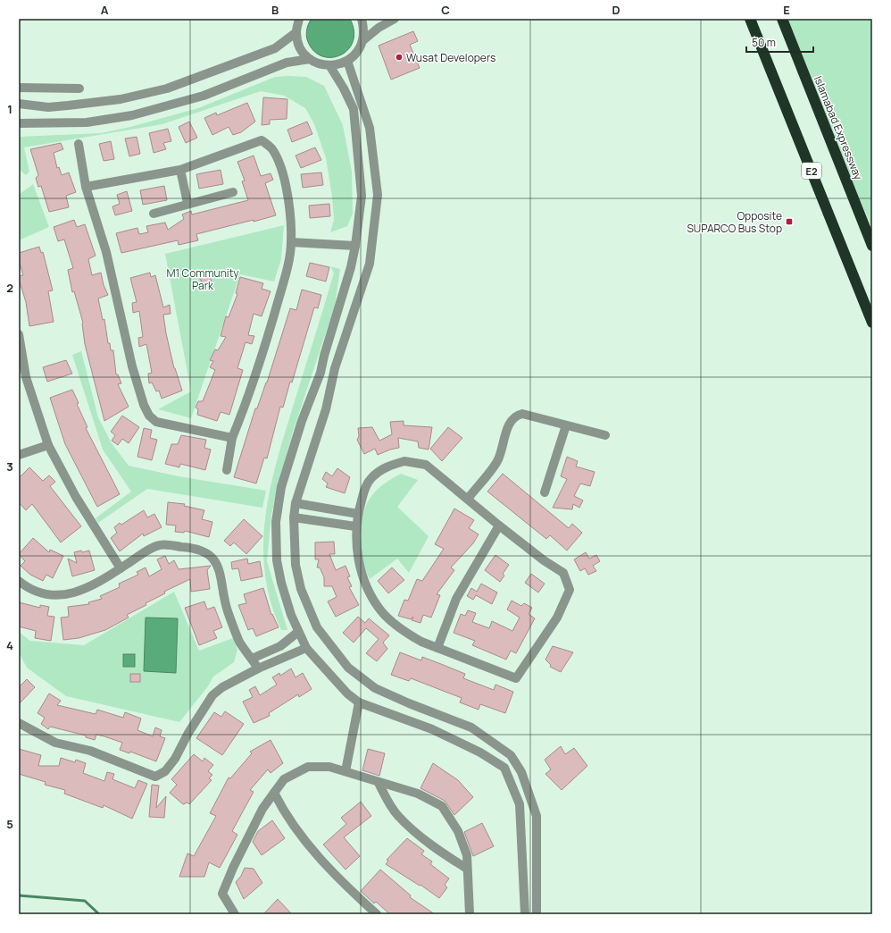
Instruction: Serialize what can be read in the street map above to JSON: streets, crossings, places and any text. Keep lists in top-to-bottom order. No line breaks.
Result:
{"streets":{"highway":["Islamabad Expressway","E2"]},"parks":["M1 Community Park"],"places":{"other":["Wusat Developers"],"transit":["Opposite SUPARCO Bus Stop"]},"scale_bar":"50 m","grid":{"columns":["A","B","C","D","E"],"rows":["1","2","3","4","5"]}}
